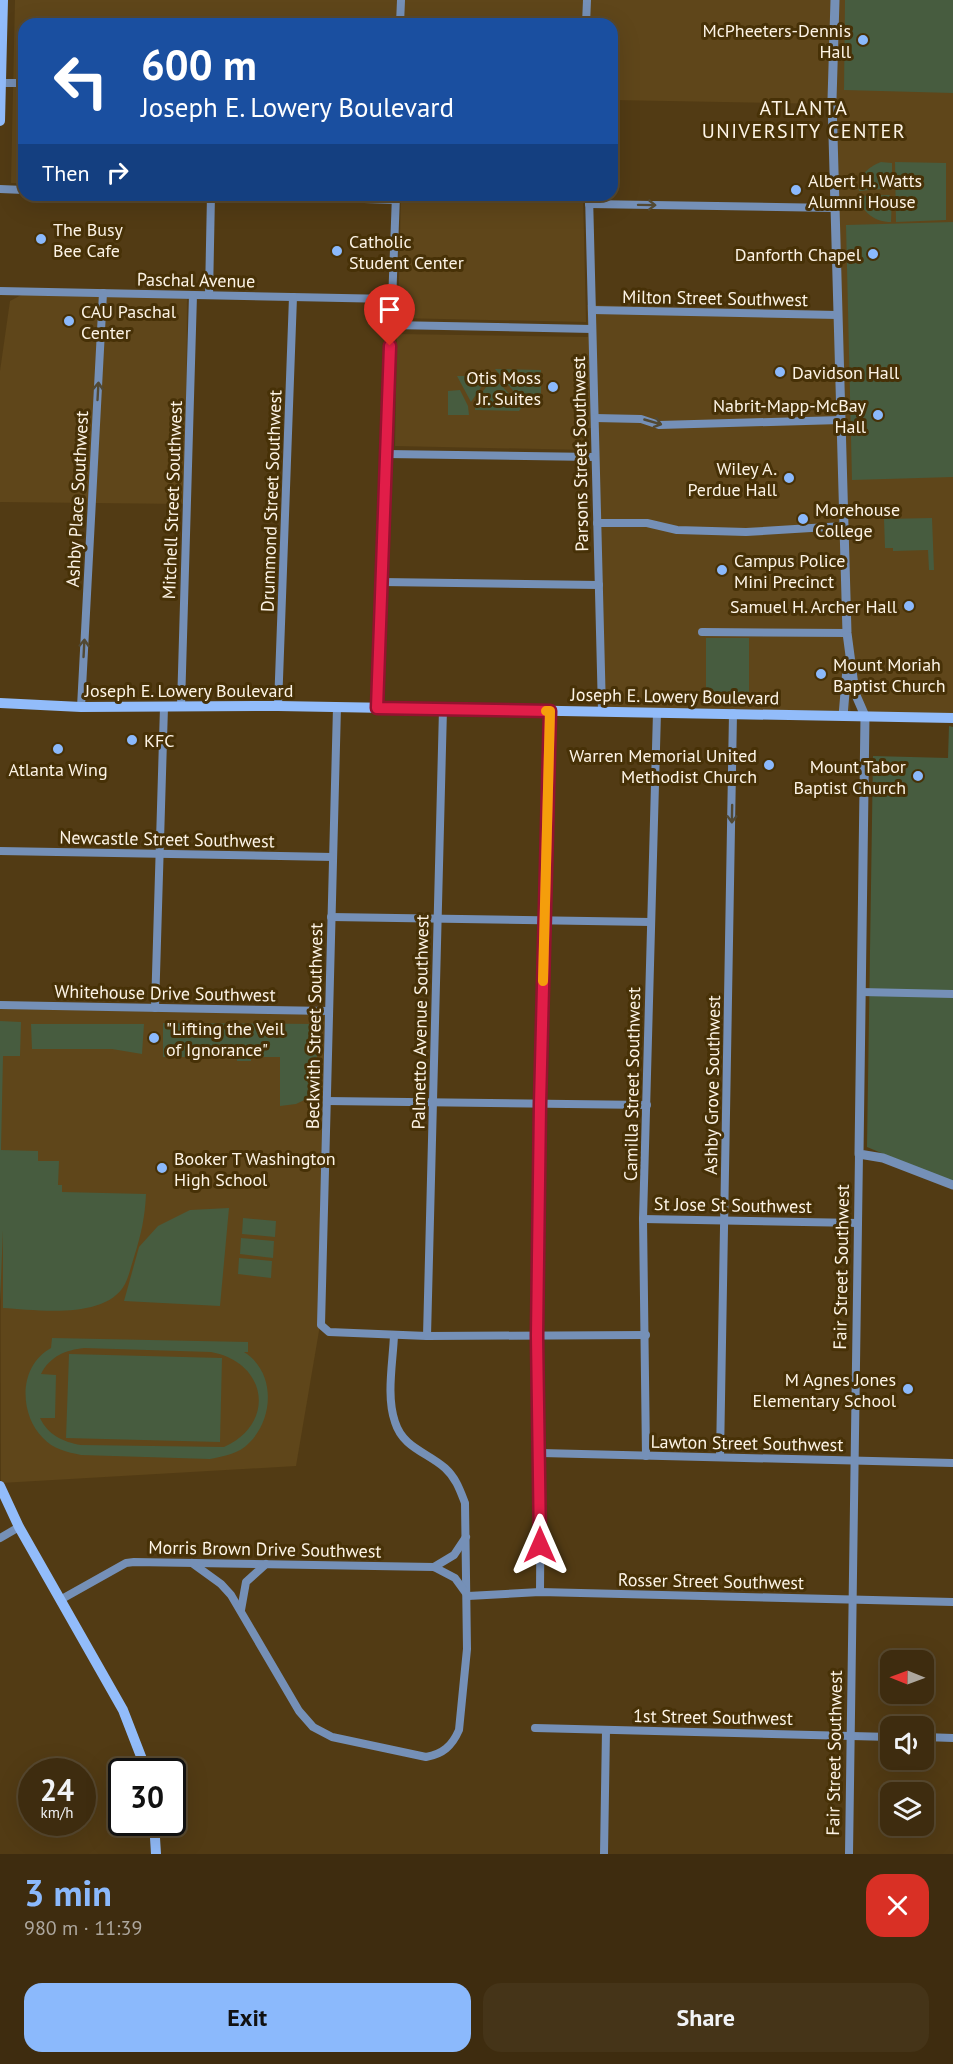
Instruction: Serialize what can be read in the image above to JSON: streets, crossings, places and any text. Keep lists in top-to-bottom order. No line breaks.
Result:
{"streets":{"main road":["Joseph E. Lowery Boulevard"],"street":["Paschal Avenue","Milton Street Southwest","Parsons Street Southwest","Ashby Place Southwest","Mitchell Street Southwest","Drummond Street Southwest","Newcastle Street Southwest","Whitehouse Drive Southwest","Palmetto Avenue Southwest","Beckwith Street Southwest","Camilla Street Southwest","Ashby Grove Southwest","St Jose St Southwest","Fair Street Southwest","Lawton Street Southwest","Morris Brown Drive Southwest","Rosser Street Southwest","1st Street Southwest"]},"crossings":[["Paschal Avenue","Ashby Place Southwest"],["Paschal Avenue","Mitchell Street Southwest"],["Paschal Avenue","Drummond Street Southwest"],["Milton Street Southwest","Parsons Street Southwest"],["Parsons Street Southwest","Joseph E. Lowery Boulevard"],["Ashby Place Southwest","Joseph E. Lowery Boulevard"],["Mitchell Street Southwest","Joseph E. Lowery Boulevard"],["Drummond Street Southwest","Joseph E. Lowery Boulevard"],["Joseph E. Lowery Boulevard","Palmetto Avenue Southwest"],["Joseph E. Lowery Boulevard","Beckwith Street Southwest"],["Joseph E. Lowery Boulevard","Camilla Street Southwest"],["Joseph E. Lowery Boulevard","Ashby Grove Southwest"],["Joseph E. Lowery Boulevard","Fair Street Southwest"],["Newcastle Street Southwest","Beckwith Street Southwest"],["Whitehouse Drive Southwest","Beckwith Street Southwest"],["Camilla Street Southwest","St Jose St Southwest"],["Camilla Street Southwest","Lawton Street Southwest"],["Ashby Grove Southwest","St Jose St Southwest"],["Ashby Grove Southwest","Lawton Street Southwest"],["St Jose St Southwest","Fair Street Southwest"],["Fair Street Southwest","Lawton Street Southwest"],["Fair Street Southwest","Rosser Street Southwest"],["Fair Street Southwest","1st Street Southwest"]],"one_way":["Ashby Place Southwest","Ashby Grove Southwest"],"districts":["ATLANTA UNIVERSITY CENTER"],"places":["McPheeters-Dennis Hall","Albert H. Watts Alumni House","The Busy Bee Cafe","Catholic Student Center","Danforth Chapel","CAU Paschal Center","Davidson Hall","Otis Moss Jr. Suites","Nabrit-Mapp-McBay Hall","Wiley A. Perdue Hall","Morehouse College","Campus Police Mini Precinct","Samuel H. Archer Hall","Mount Moriah Baptist Church","KFC","Atlanta Wing","Warren Memorial United Methodist Church","Mount Tabor Baptist Church","\"Lifting the Veil of Ignorance\"","Booker T Washington High School","M Agnes Jones Elementary School"],"north":"left","page":{"turn":["600 m","Joseph E. Lowery Boulevard"],"then":"Then","speed":"24 km/h","limit":"30","heading":["3 min","980 m · 11:39"],"buttons":["Exit","Share"]}}
